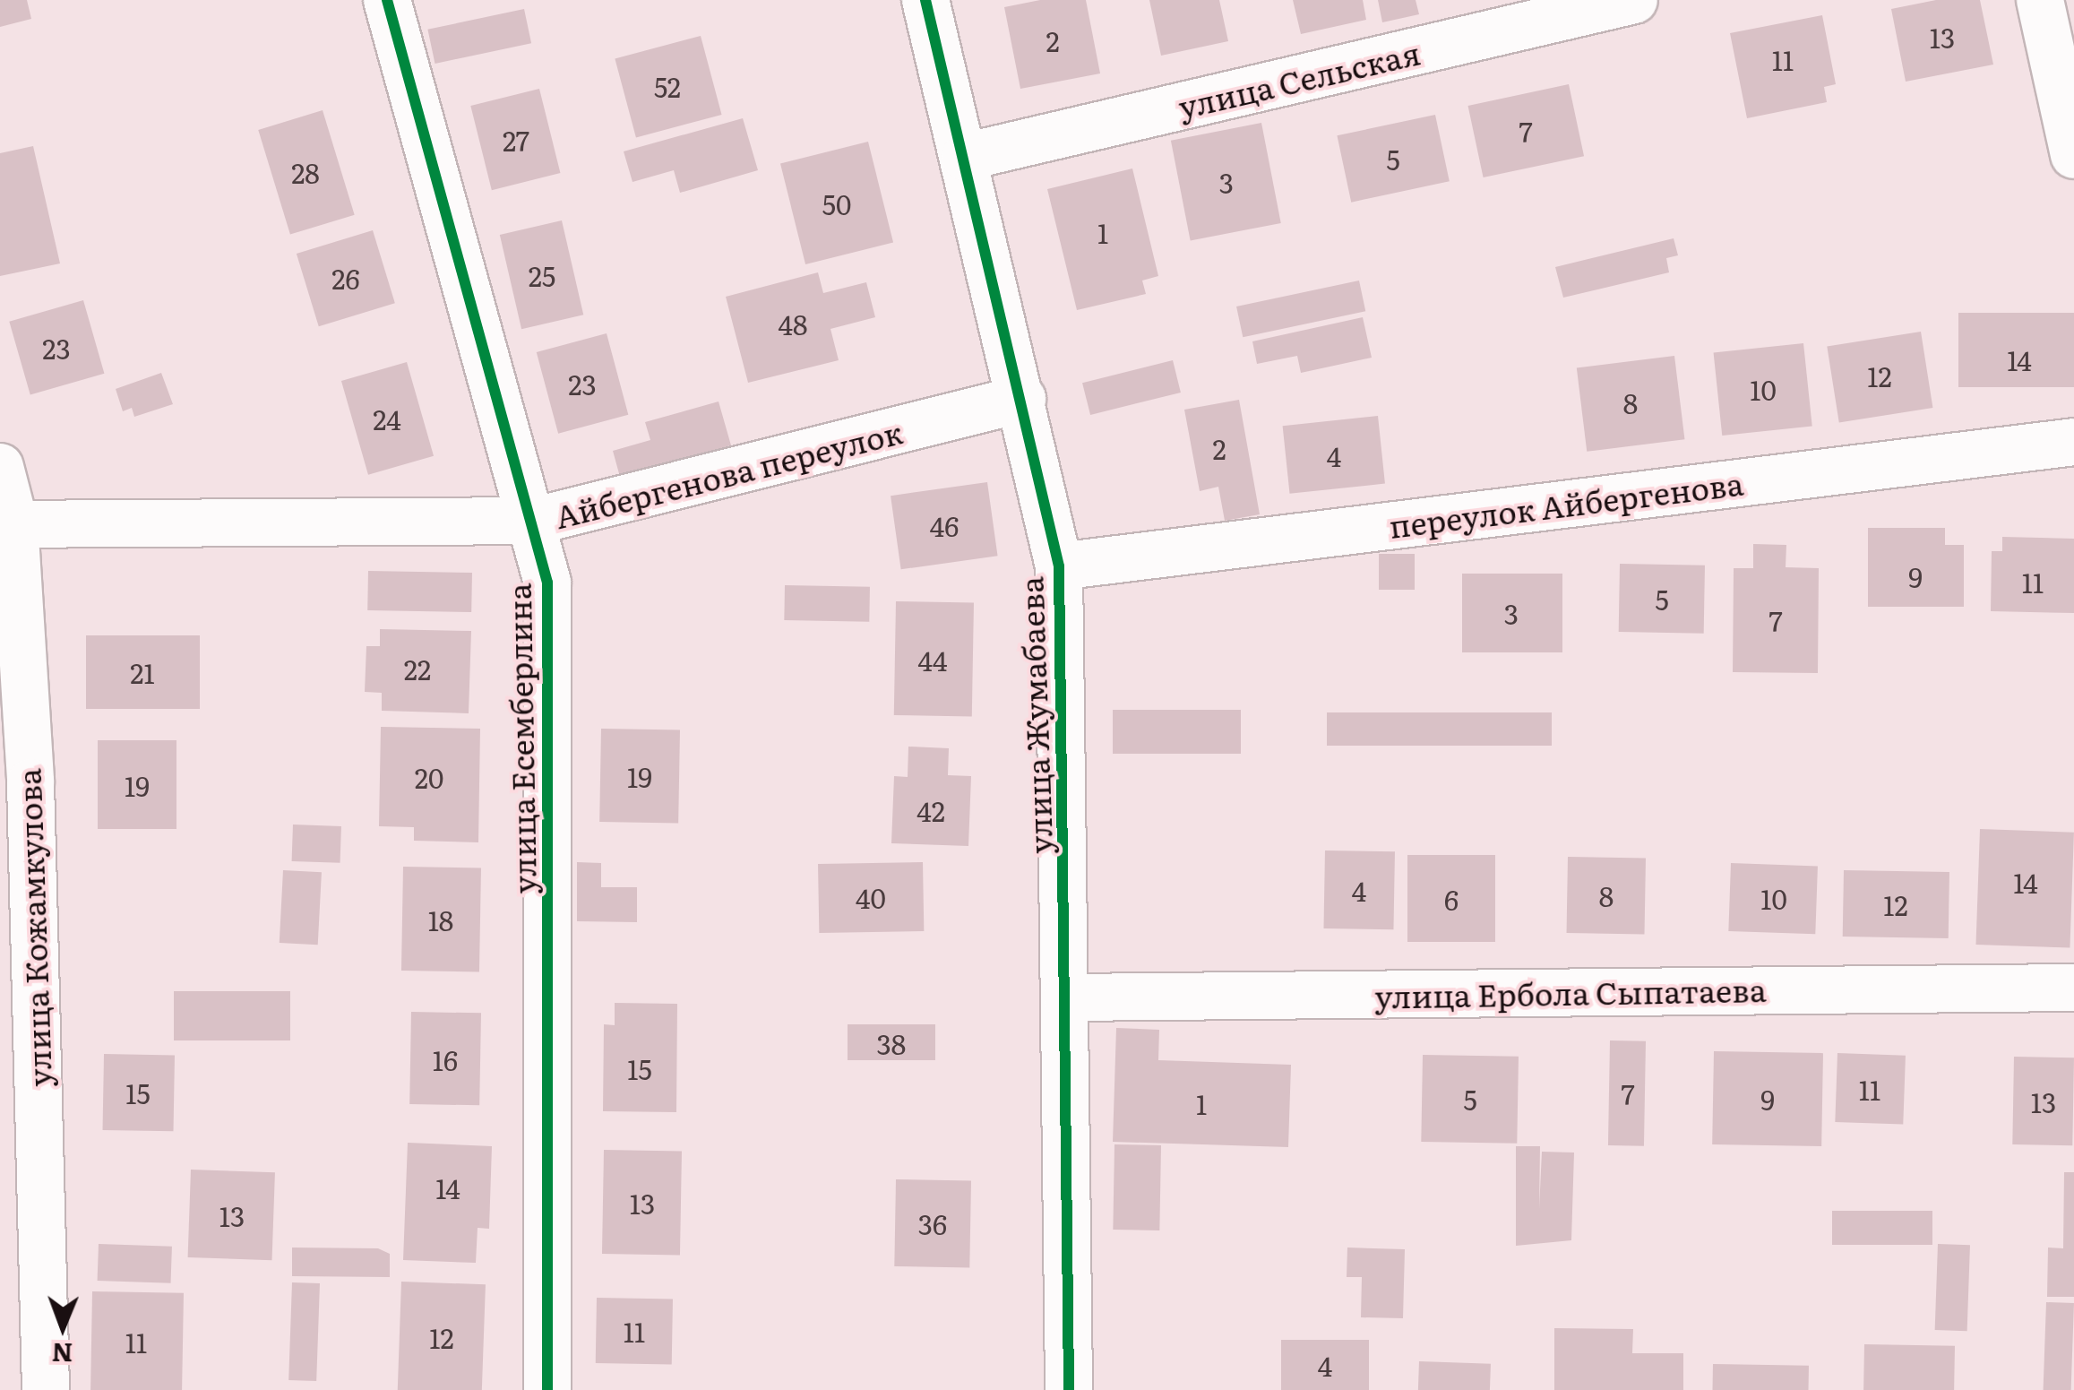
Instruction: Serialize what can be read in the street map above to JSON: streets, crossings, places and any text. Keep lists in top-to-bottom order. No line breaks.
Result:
{"streets":{"street":["улица Сельская","Айбергенова переулок","переулок Айбергенова","улица Жумабаева","улица Есемберлина","улица Кожамкулова","улица Ербола Сыпатаева"]},"crossings":[["улица Сельская","улица Жумабаева"],["Айбергенова переулок","улица Жумабаева"],["Айбергенова переулок","улица Есемберлина"],["Айбергенова переулок","улица Кожамкулова"],["переулок Айбергенова","улица Жумабаева"],["улица Жумабаева","улица Ербола Сыпатаева"]],"house_numbers":["13","2","11","52","7","27","5","28","3","50","1","25","26","48","23","14","12","23","10","8","24","2","4","46","9","11","5","3","7","44","22","21","19","20","19","42","14","4","8","40","10","6","12","18","38","16","15","11","15","7","5","9","13","1","14","13","13","36","11","12","11","4"],"north":"bottom"}
